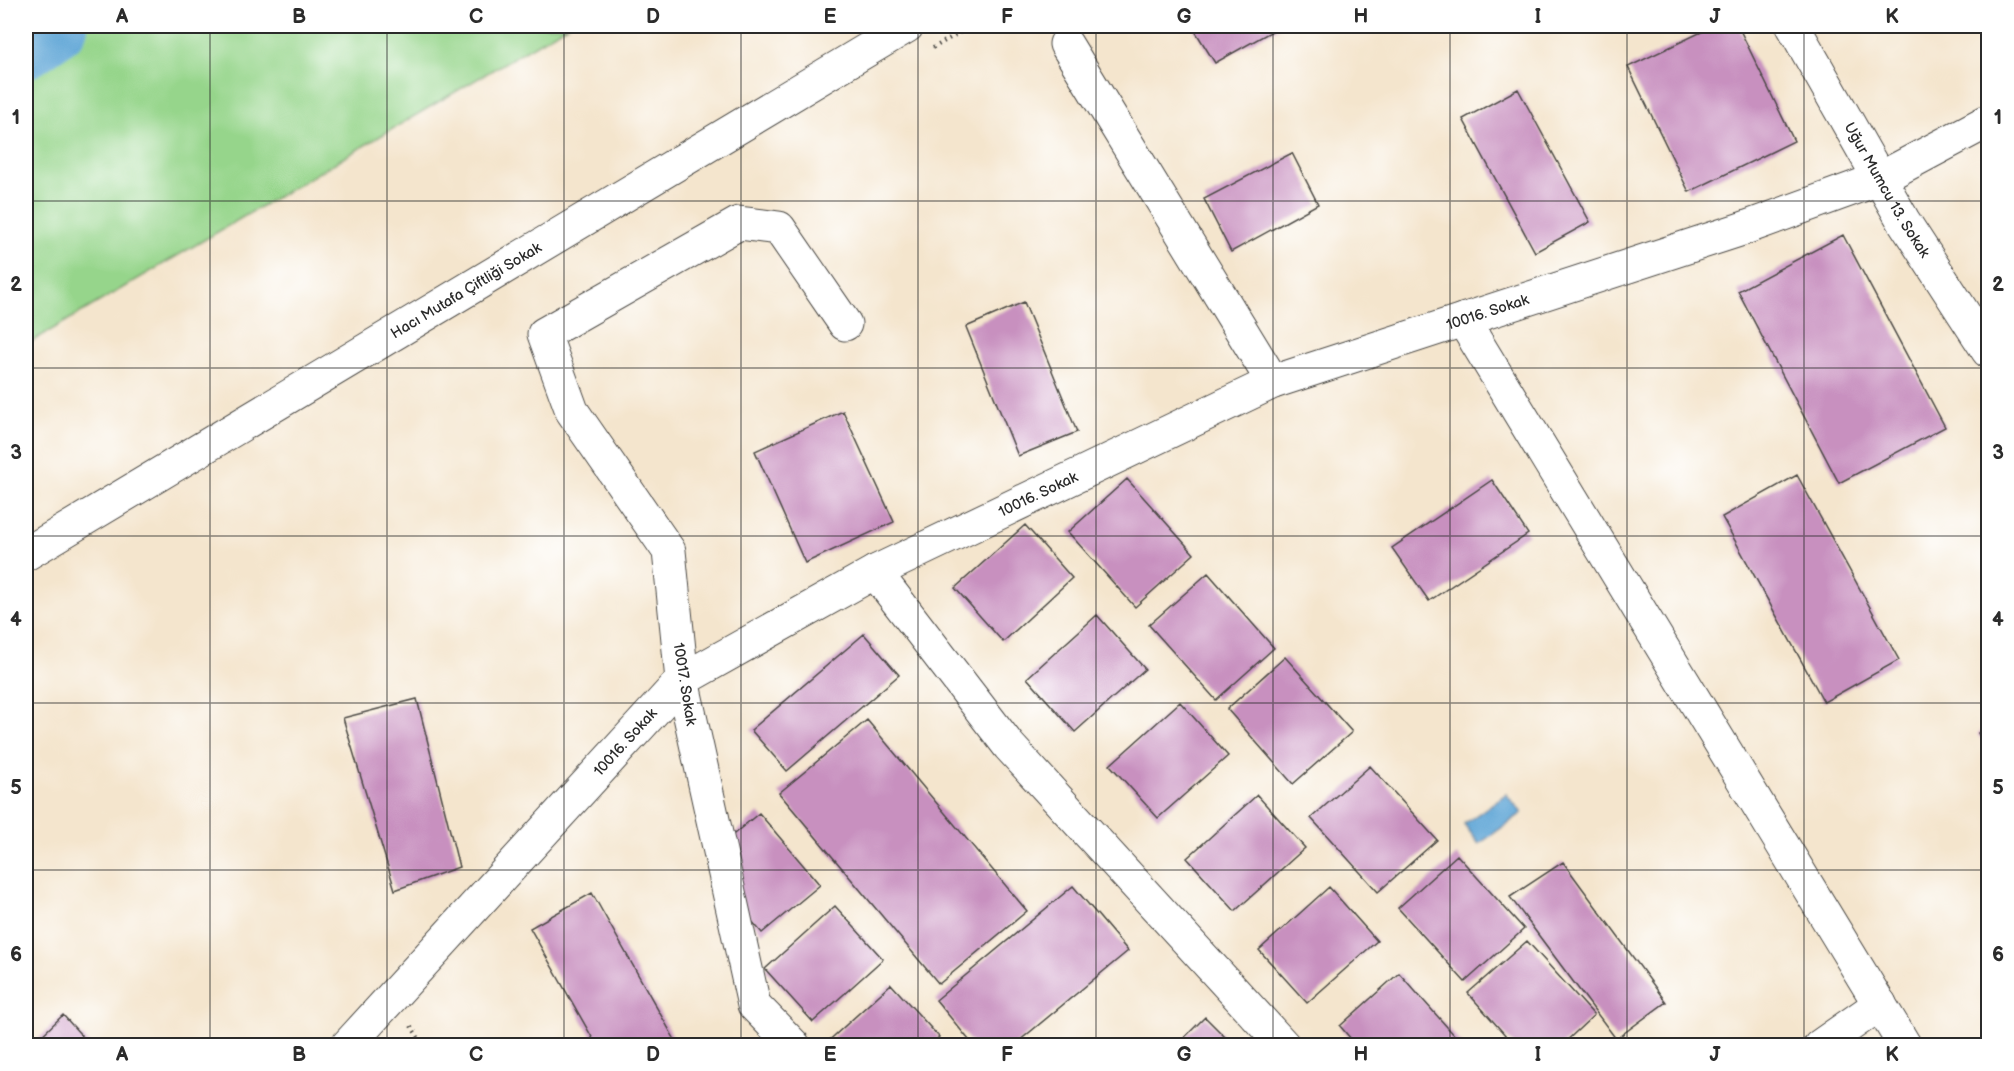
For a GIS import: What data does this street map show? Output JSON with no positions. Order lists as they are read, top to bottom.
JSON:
{
  "streets": {
    "street": [
      "Uğur Mumcu 13. Sokak",
      "Hacı Mutafa Çiftliği Sokak",
      "10016. Sokak",
      "10017. Sokak"
    ]
  },
  "crossings": [
    ["Uğur Mumcu 13. Sokak", "10016. Sokak"],
    ["10016. Sokak", "10017. Sokak"]
  ],
  "grid": {
    "columns": [
      "A",
      "B",
      "C",
      "D",
      "E",
      "F",
      "G",
      "H",
      "I",
      "J",
      "K"
    ],
    "rows": [
      "1",
      "2",
      "3",
      "4",
      "5",
      "6"
    ]
  }
}
